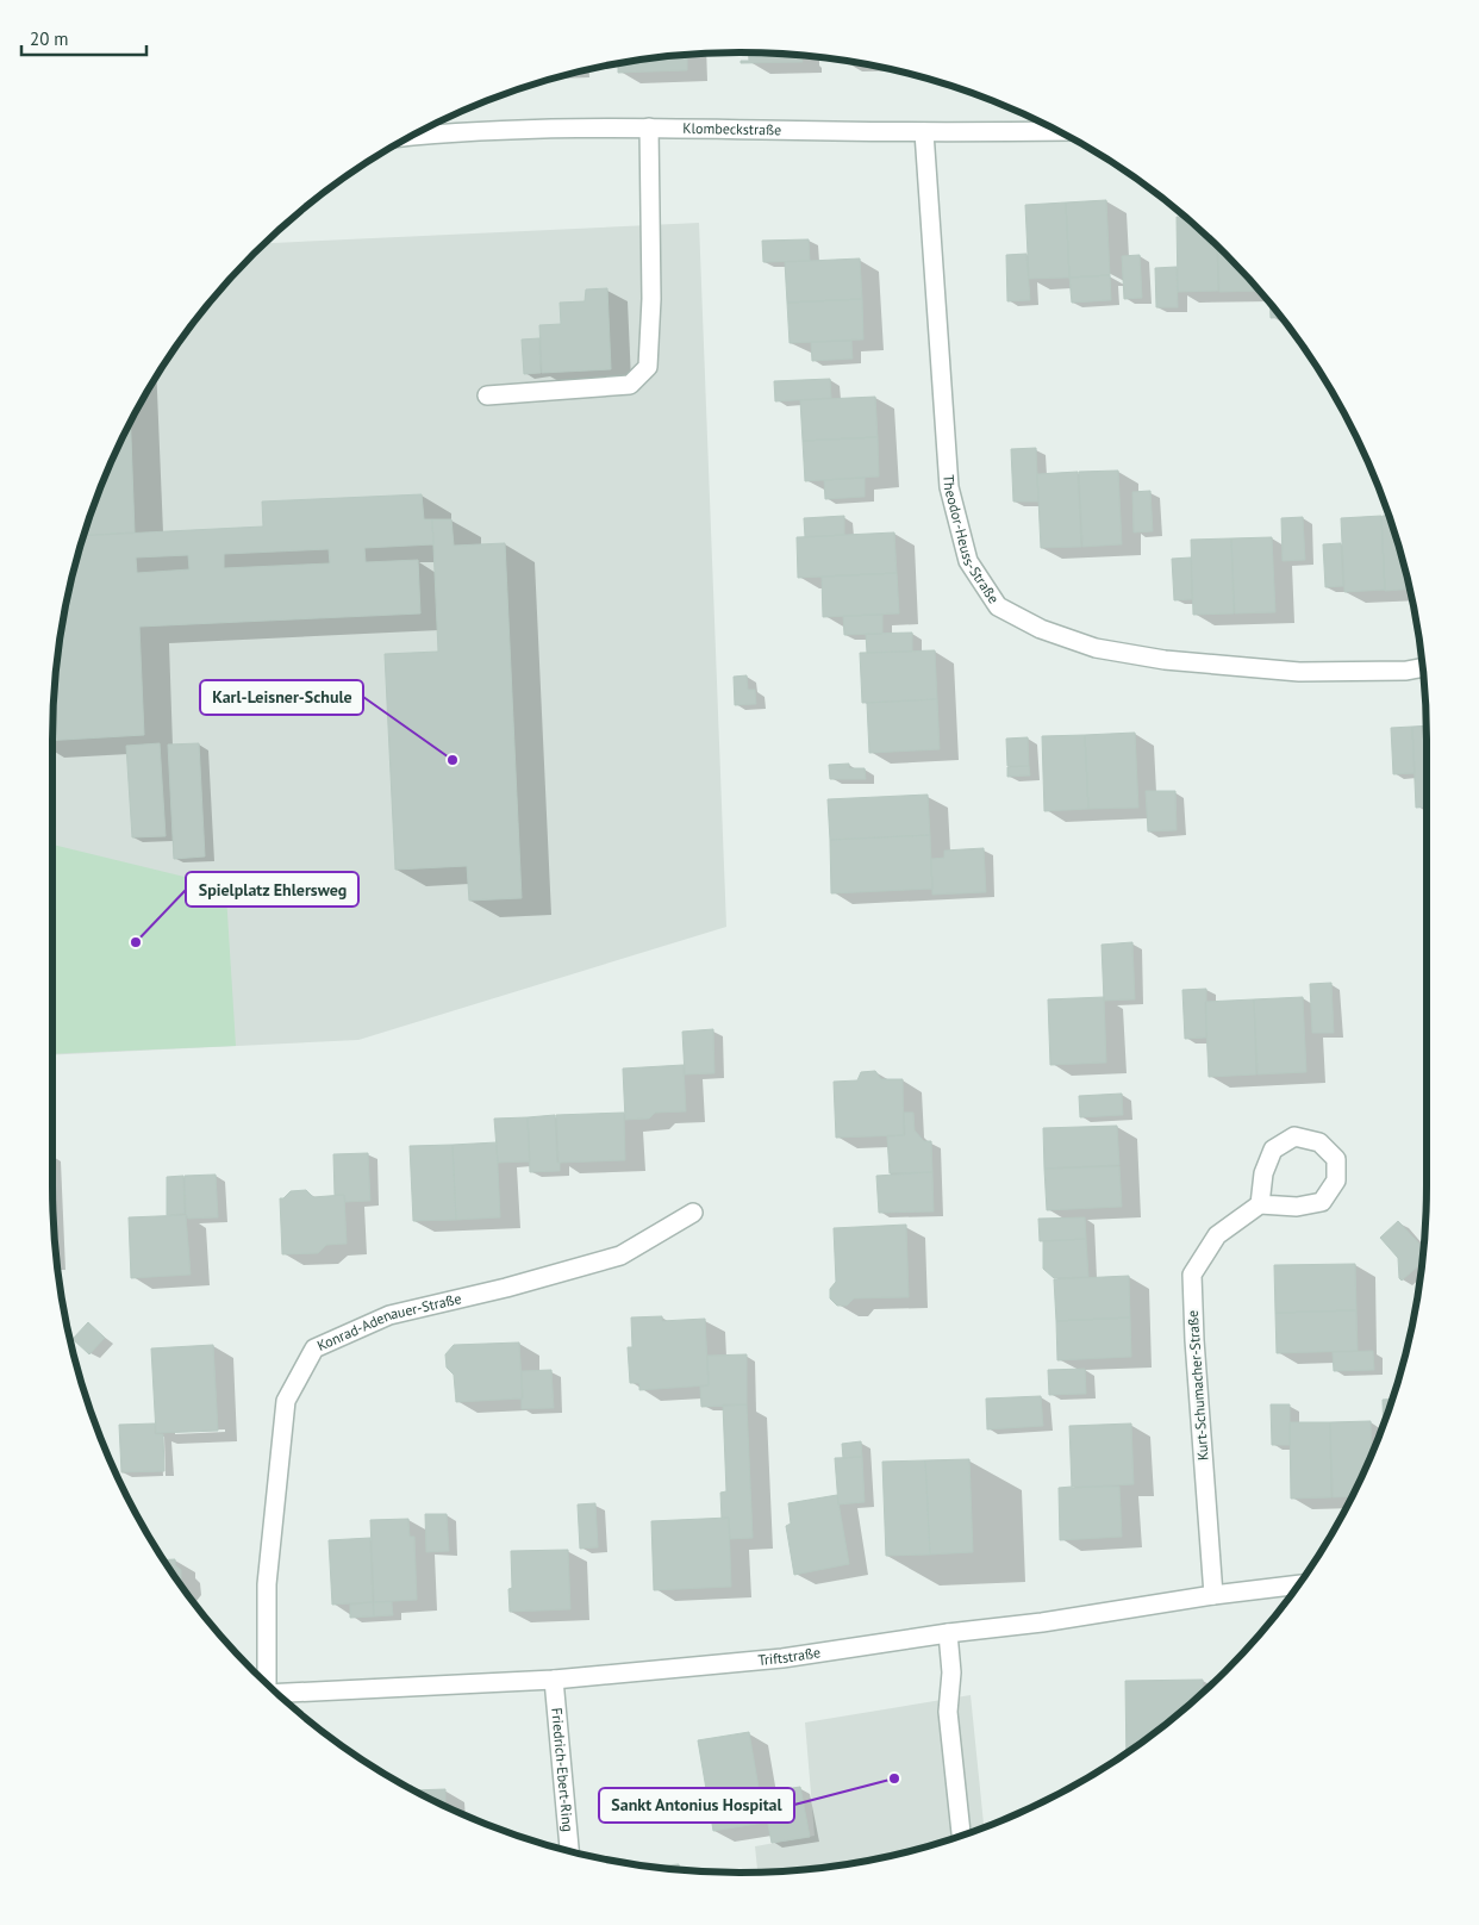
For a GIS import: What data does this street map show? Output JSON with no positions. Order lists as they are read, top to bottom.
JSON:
{
  "streets": {
    "street": [
      "Klombeckstraße",
      "Theodor-Heuss-Straße",
      "Konrad-Adenauer-Straße",
      "Kurt-Schumacher-Straße",
      "Triftstraße",
      "Friedrich-Ebert-Ring"
    ]
  },
  "crossings": [
    ["Klombeckstraße", "Theodor-Heuss-Straße"],
    ["Kurt-Schumacher-Straße", "Triftstraße"],
    ["Triftstraße", "Friedrich-Ebert-Ring"]
  ],
  "places": ["Karl-Leisner-Schule", "Spielplatz Ehlersweg", "Sankt Antonius Hospital"],
  "scale_bar": "20 m"
}
